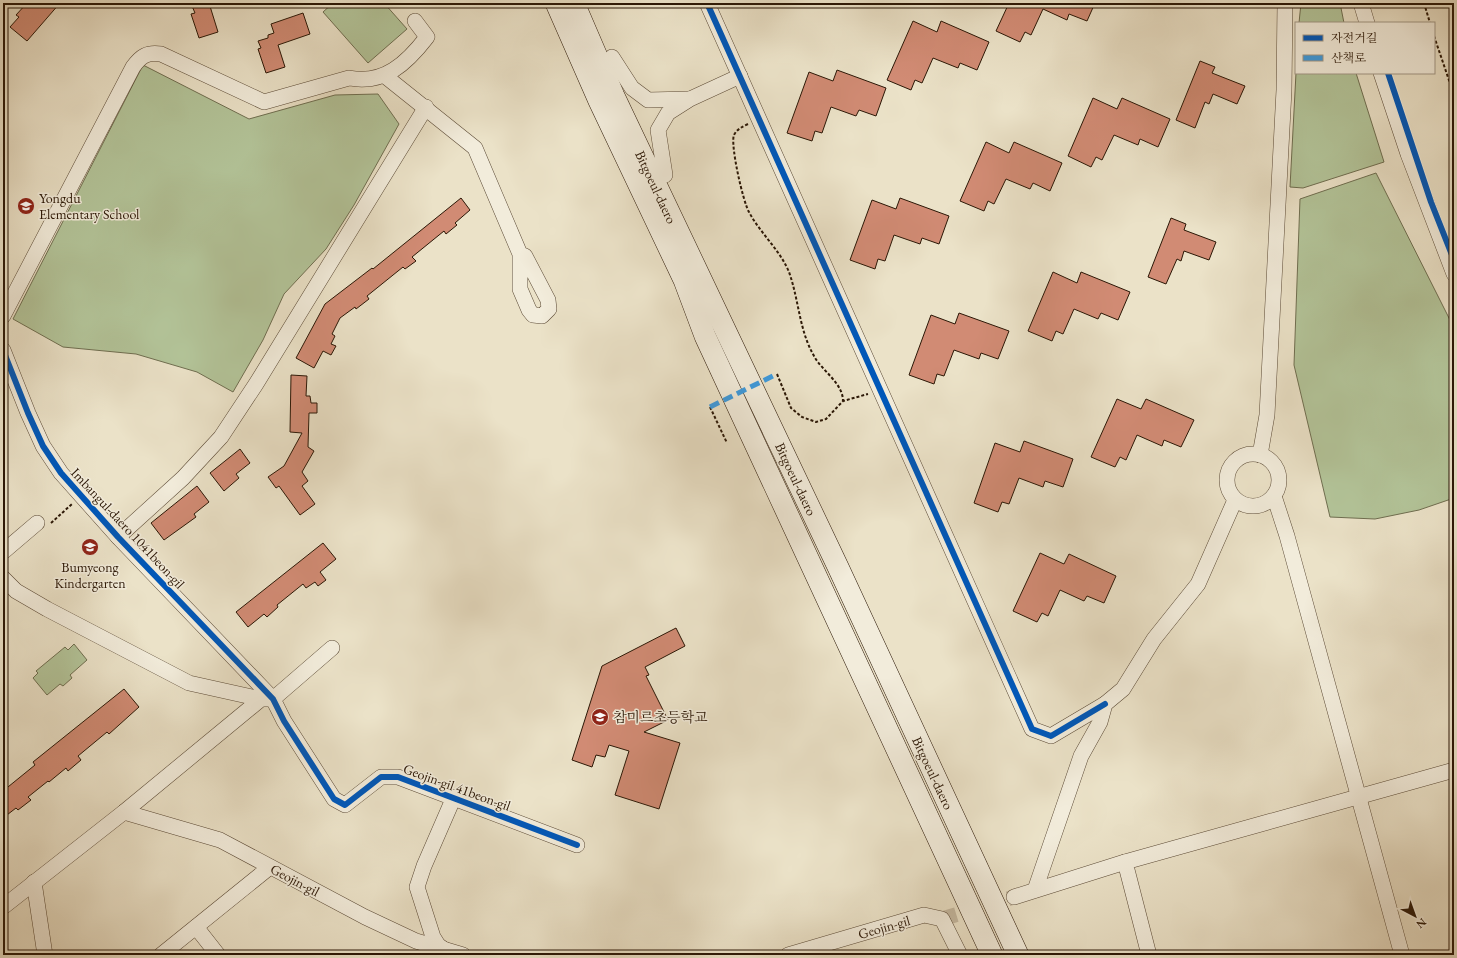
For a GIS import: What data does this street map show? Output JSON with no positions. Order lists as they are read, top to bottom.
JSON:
{
  "streets": {
    "main road": ["Bitgoeul-daero"],
    "street": ["Imbangul-daero 1041beon-gil", "Geojin-gil 41beon-gil", "Geojin-gil"]
  },
  "crossings": [
    ["Imbangul-daero 1041beon-gil", "Geojin-gil 41beon-gil"],
    ["Geojin-gil 41beon-gil", "Geojin-gil"]
  ],
  "places": {
    "school or university": ["Yongdu Elementary School", "Bumyeong Kindergarten", "참미르초등학교"]
  },
  "legend": ["자전거길", "산책로"],
  "north": "bottom right"
}
